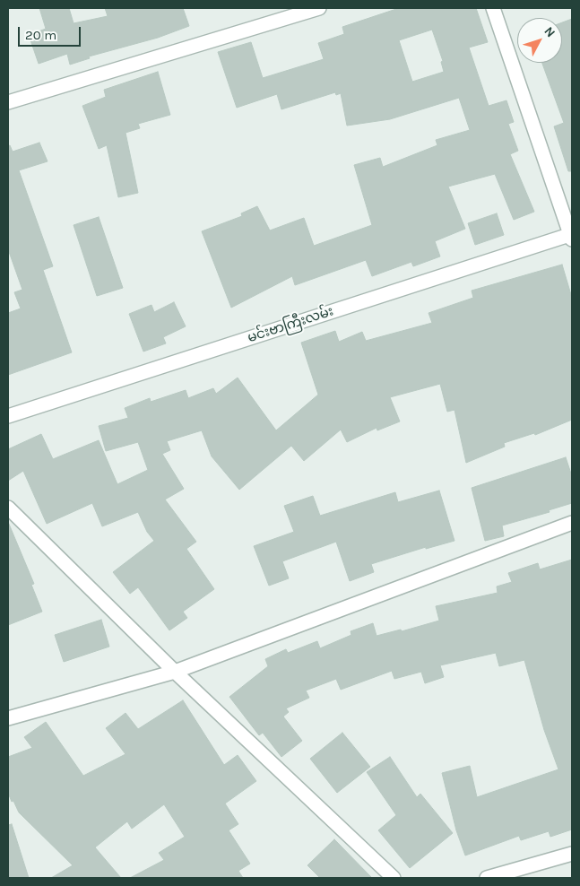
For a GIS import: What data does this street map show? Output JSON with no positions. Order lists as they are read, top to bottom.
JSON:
{
  "streets": {
    "street": ["မင်းဗာကြီးလမ်း"]
  },
  "scale_bar": "20 m",
  "north": "top right"
}
